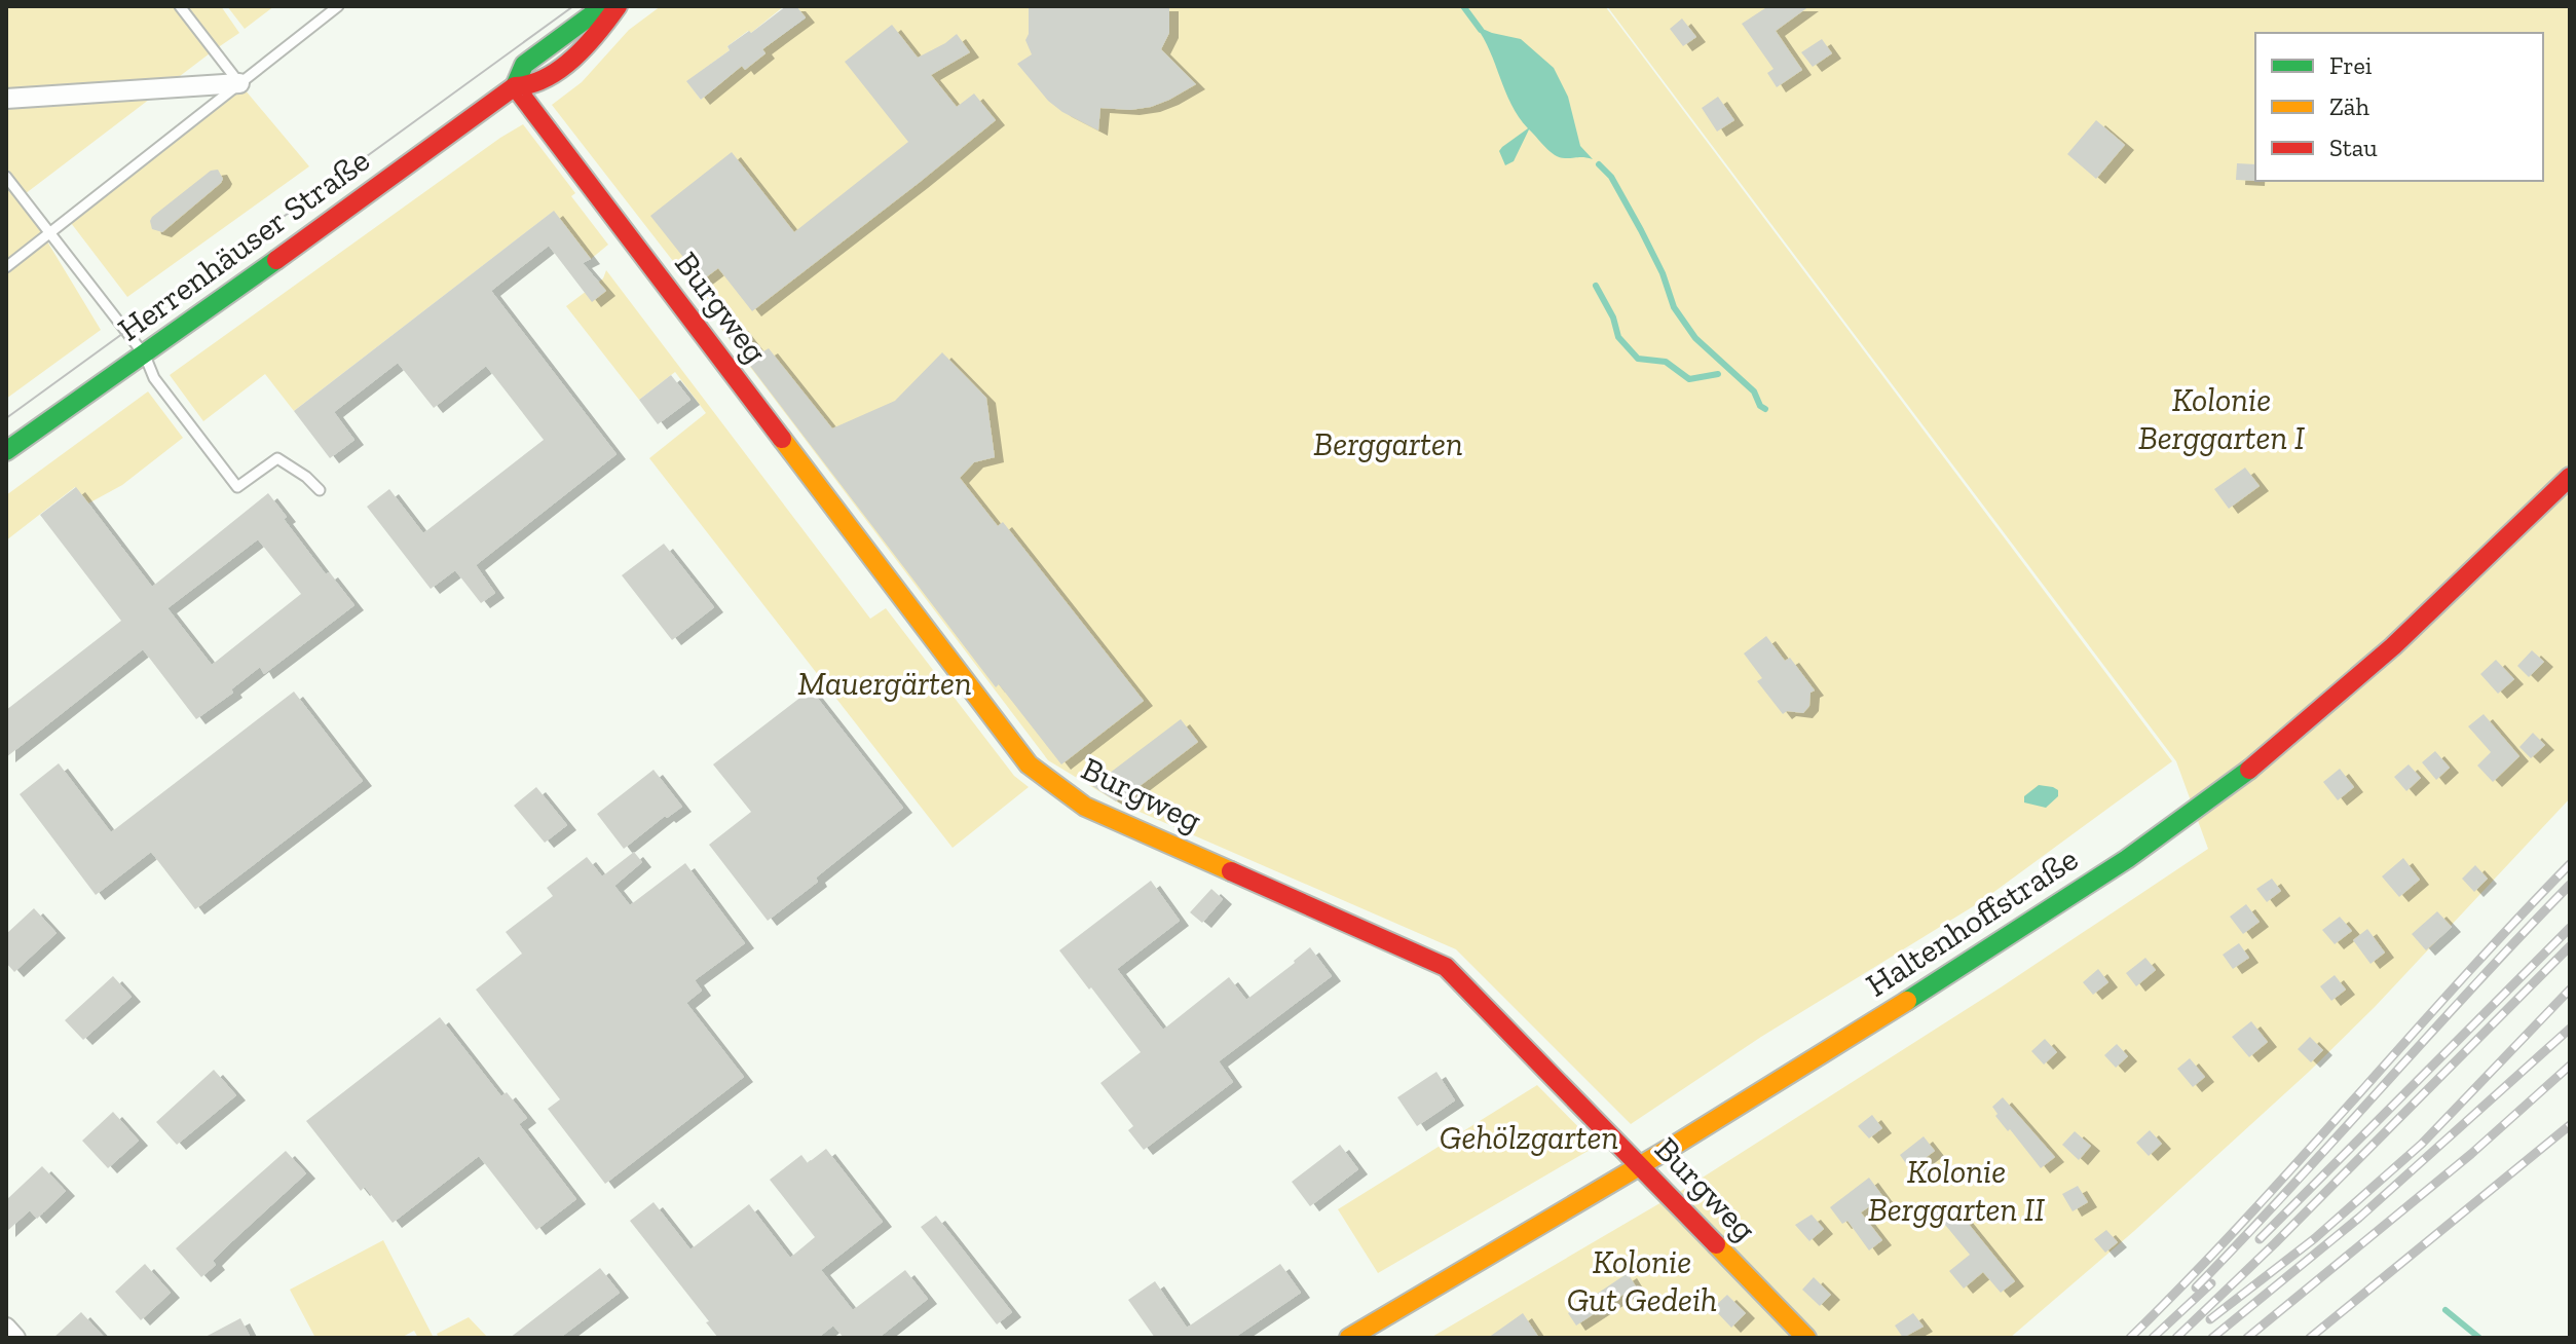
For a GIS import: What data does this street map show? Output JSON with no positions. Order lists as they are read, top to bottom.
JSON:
{
  "streets": {
    "street": ["Herrenhäuser Straße", "Burgweg", "Haltenhoffstraße"]
  },
  "crossings": [
    ["Herrenhäuser Straße", "Burgweg"],
    ["Burgweg", "Haltenhoffstraße"]
  ],
  "parks": [
    "Kolonie Berggarten I",
    "Berggarten",
    "Mauergärten",
    "Gehölzgarten",
    "Kolonie Berggarten II",
    "Kolonie Gut Gedeih"
  ],
  "legend": ["Frei", "Zäh", "Stau"]
}
